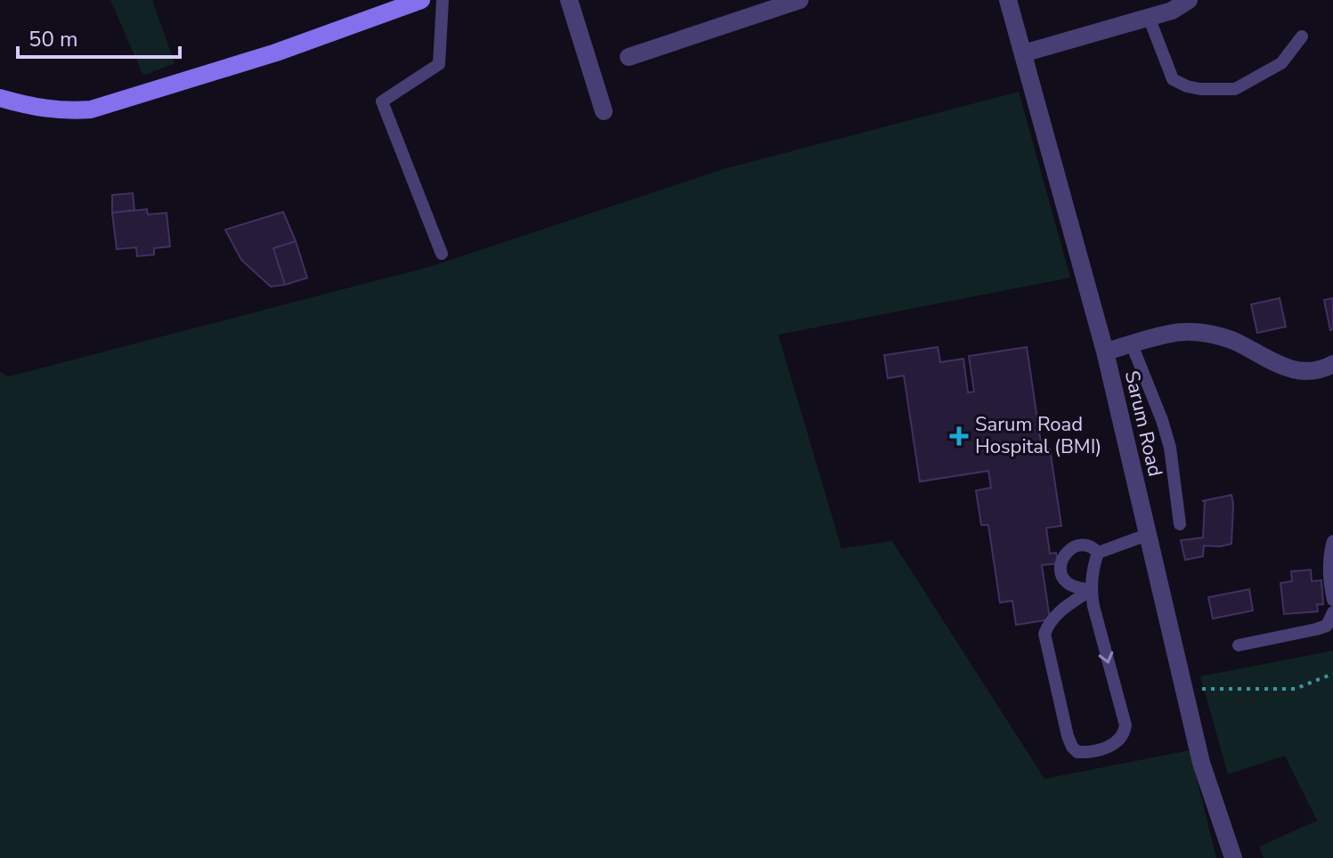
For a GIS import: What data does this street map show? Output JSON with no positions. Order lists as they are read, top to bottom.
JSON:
{
  "streets": {
    "street": ["Sarum Road"]
  },
  "places": {
    "health": ["Sarum Road Hospital (BMI)"]
  },
  "scale_bar": "50 m"
}
